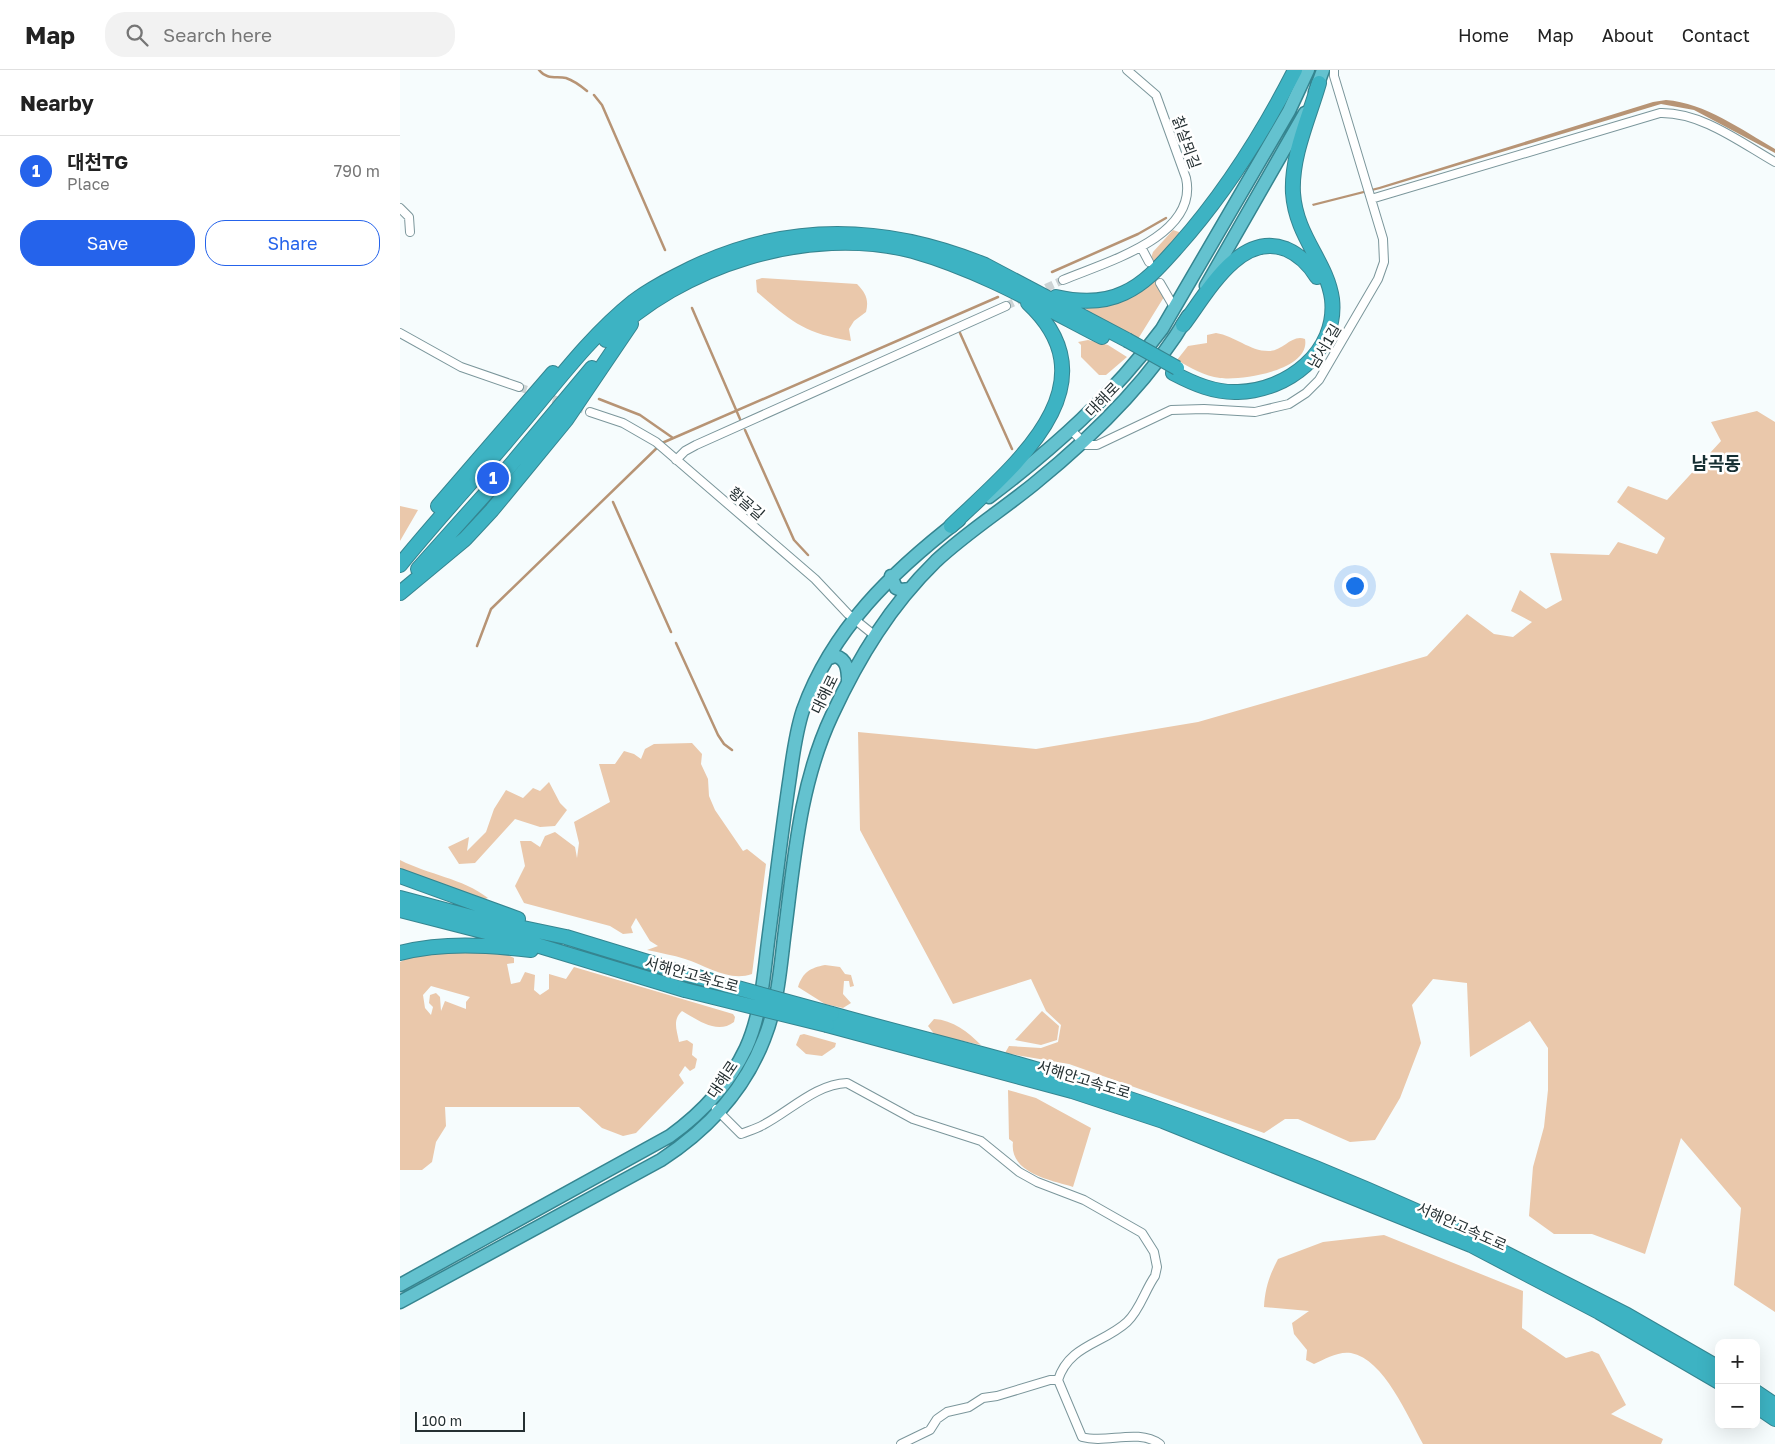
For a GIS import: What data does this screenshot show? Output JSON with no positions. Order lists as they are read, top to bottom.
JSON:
{
  "streets": {
    "highway": ["대해로", "서해안고속도로"],
    "street": ["칡살뫼길", "남서1길", "황골길"]
  },
  "crossings": [
    ["남서1길", "대해로"],
    ["대해로", "황골길"]
  ],
  "districts": ["남곡동"],
  "scale_bar": "100 m",
  "page": {
    "header": "Map",
    "search": "Search here",
    "nav": [
      "Home",
      "Map",
      "About",
      "Contact"
    ],
    "heading": "Nearby",
    "list": [
      {
        "mark": "1",
        "name": "대천TG",
        "note": "Place",
        "value": "790 m"
      }
    ],
    "buttons": ["Save", "Share"],
    "pins": "1",
    "map_buttons": ["+", "−"],
    "scale": "100 m"
  }
}
